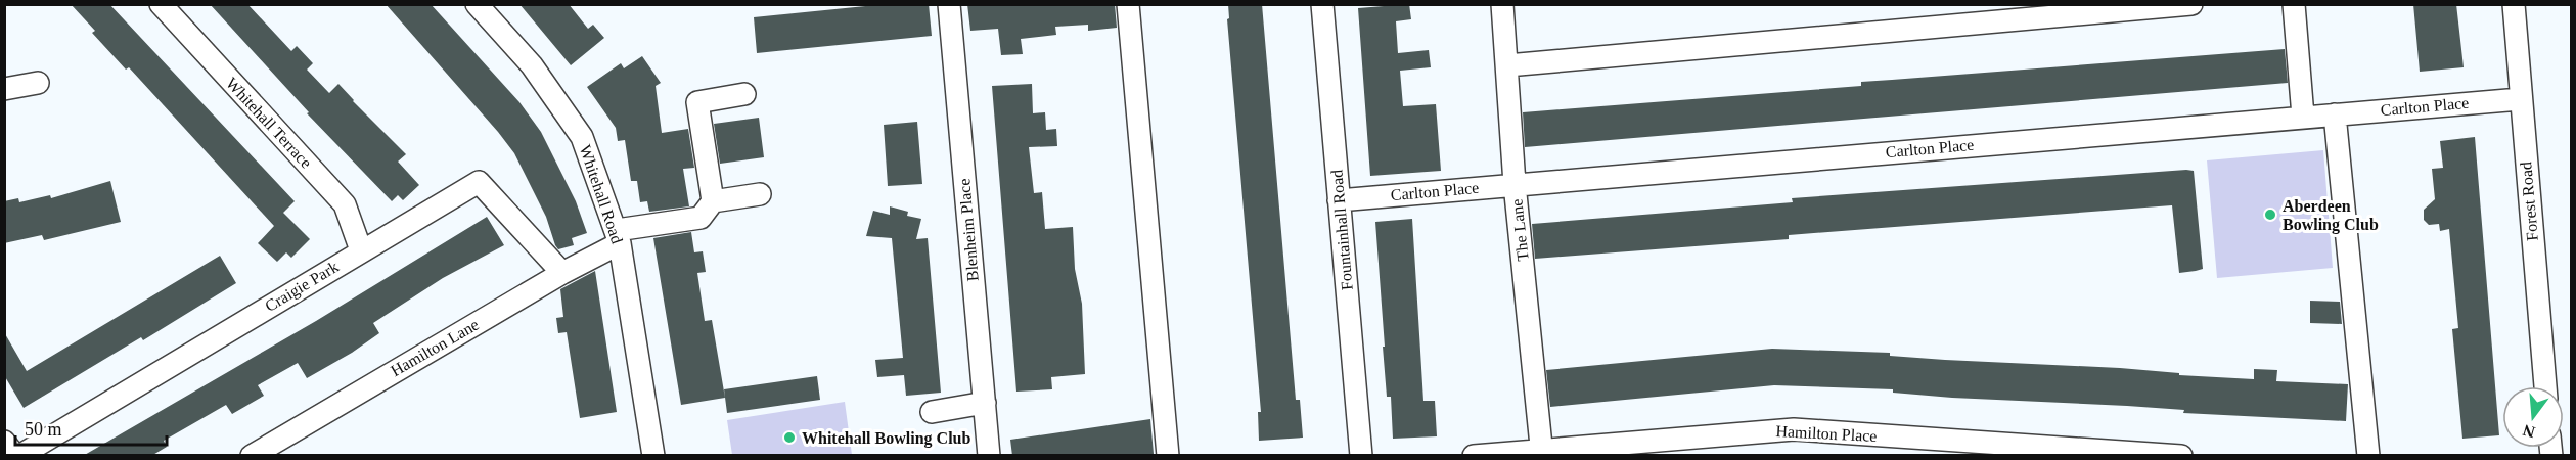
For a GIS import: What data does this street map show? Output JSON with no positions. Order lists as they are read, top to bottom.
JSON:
{
  "streets": {
    "street": [
      "Carlton Place",
      "Whitehall Terrace",
      "Whitehall Road",
      "Forest Road",
      "Blenheim Place",
      "Fountainhall Road",
      "The Lane",
      "Craigie Park",
      "Hamilton Lane",
      "Hamilton Place"
    ]
  },
  "crossings": [
    ["Carlton Place", "Forest Road"],
    ["Carlton Place", "Fountainhall Road"],
    ["Carlton Place", "The Lane"],
    ["Whitehall Terrace", "Craigie Park"],
    ["Whitehall Road", "Hamilton Lane"],
    ["The Lane", "Hamilton Place"],
    ["Craigie Park", "Hamilton Lane"]
  ],
  "places": ["Aberdeen Bowling Club", "Whitehall Bowling Club"],
  "scale_bar": "50 m",
  "north": "bottom"
}
